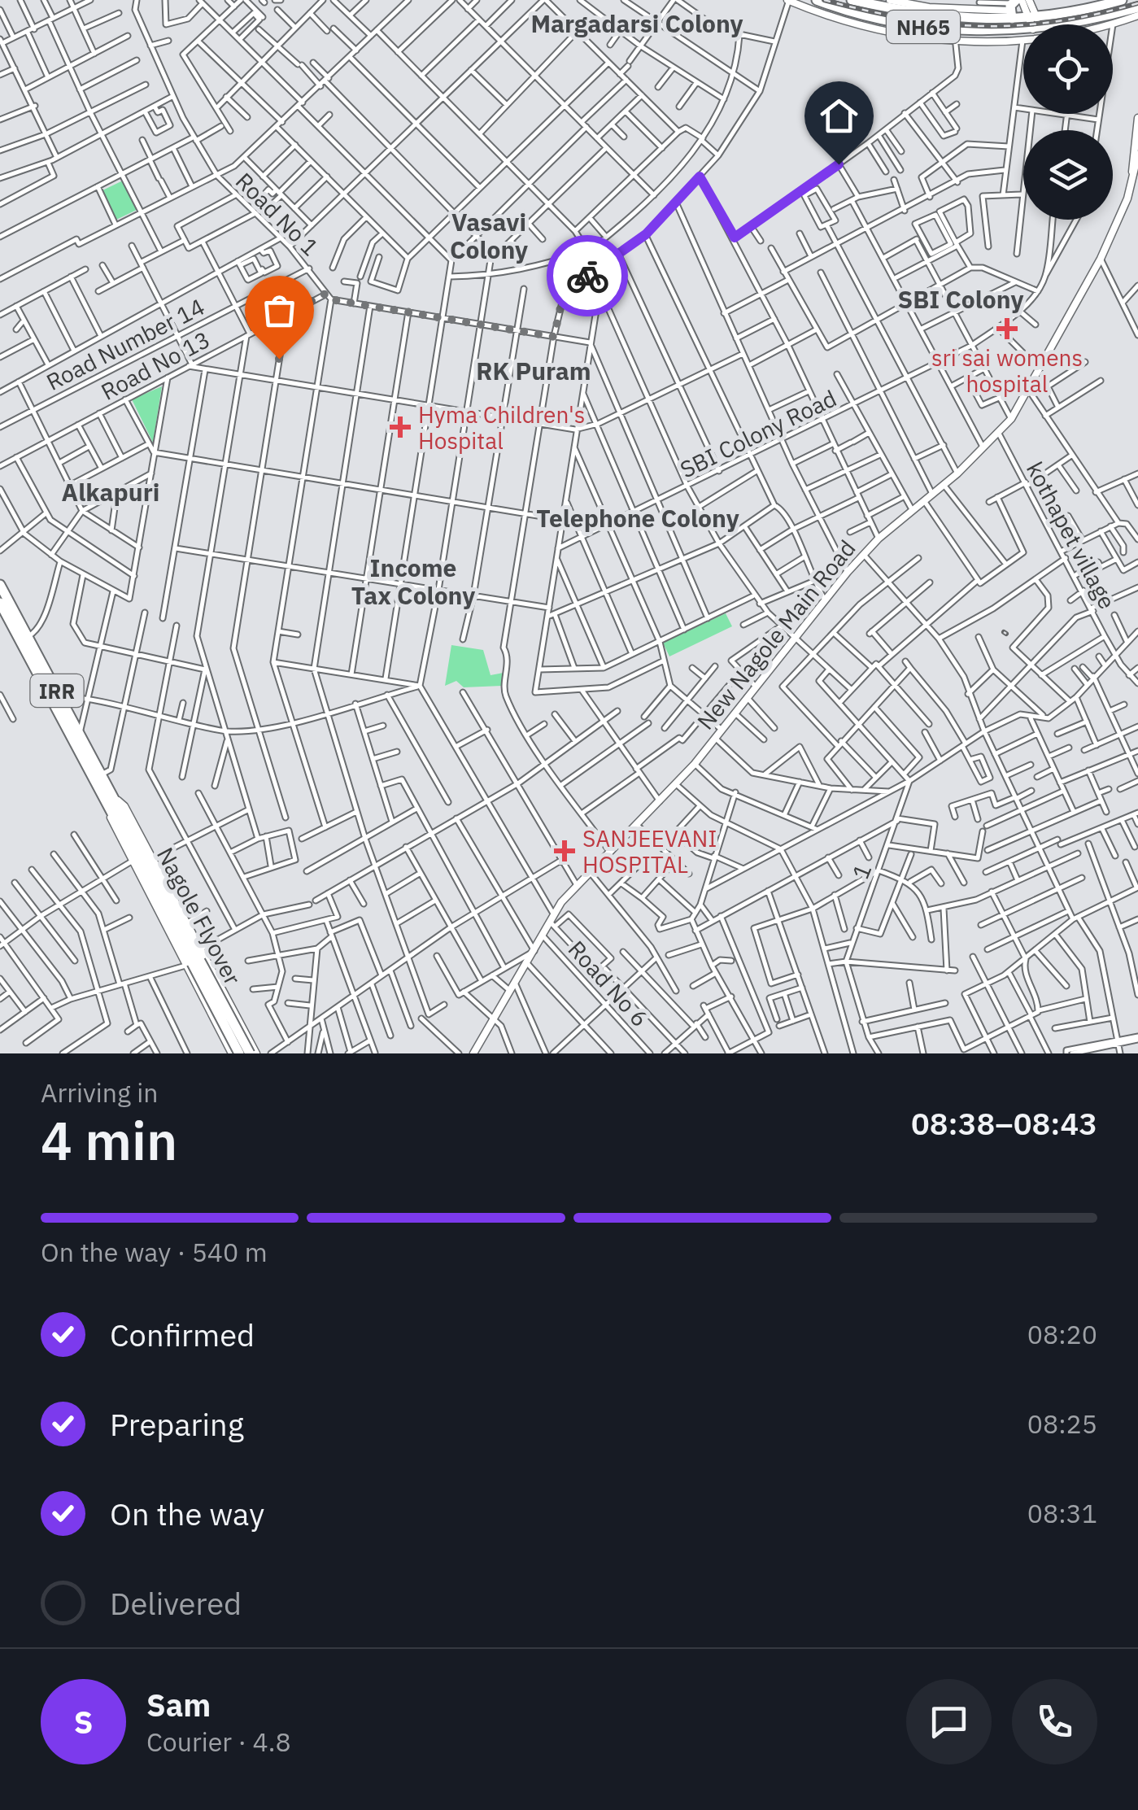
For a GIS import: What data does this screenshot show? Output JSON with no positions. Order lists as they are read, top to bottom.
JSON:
{
  "streets": {
    "highway": ["NH65", "IRR", "Nagole Flyover"],
    "street": [
      "Road No 1",
      "Road Number 14",
      "Road No 13",
      "SBI Colony Road",
      "kothapet village",
      "New Nagole Main Road",
      "1",
      "Road No 6"
    ]
  },
  "crossings": [
    ["Road No 1", "Road Number 14"],
    ["Road No 1", "Road No 13"],
    ["kothapet village", "New Nagole Main Road"],
    ["New Nagole Main Road", "Road No 6"],
    ["IRR", "Nagole Flyover"]
  ],
  "districts": [
    "Margadarsi Colony",
    "Vasavi Colony",
    "SBI Colony",
    "RK Puram",
    "Alkapuri",
    "Telephone Colony",
    "Income Tax Colony"
  ],
  "places": {
    "health": ["sri sai womens hospital", "Hyma Children's Hospital", "SANJEEVANI HOSPITAL"]
  },
  "page": {
    "heading": ["4 min", "Arriving in", "08:38–08:43"],
    "panel": ["Sam", "Courier · 4.8"],
    "bar": "On the way · 540 m",
    "list": [
      ["Confirmed", "08:20"],
      ["Preparing", "08:25"],
      ["On the way", "08:31"],
      "Delivered"
    ],
    "round": "S"
  }
}
